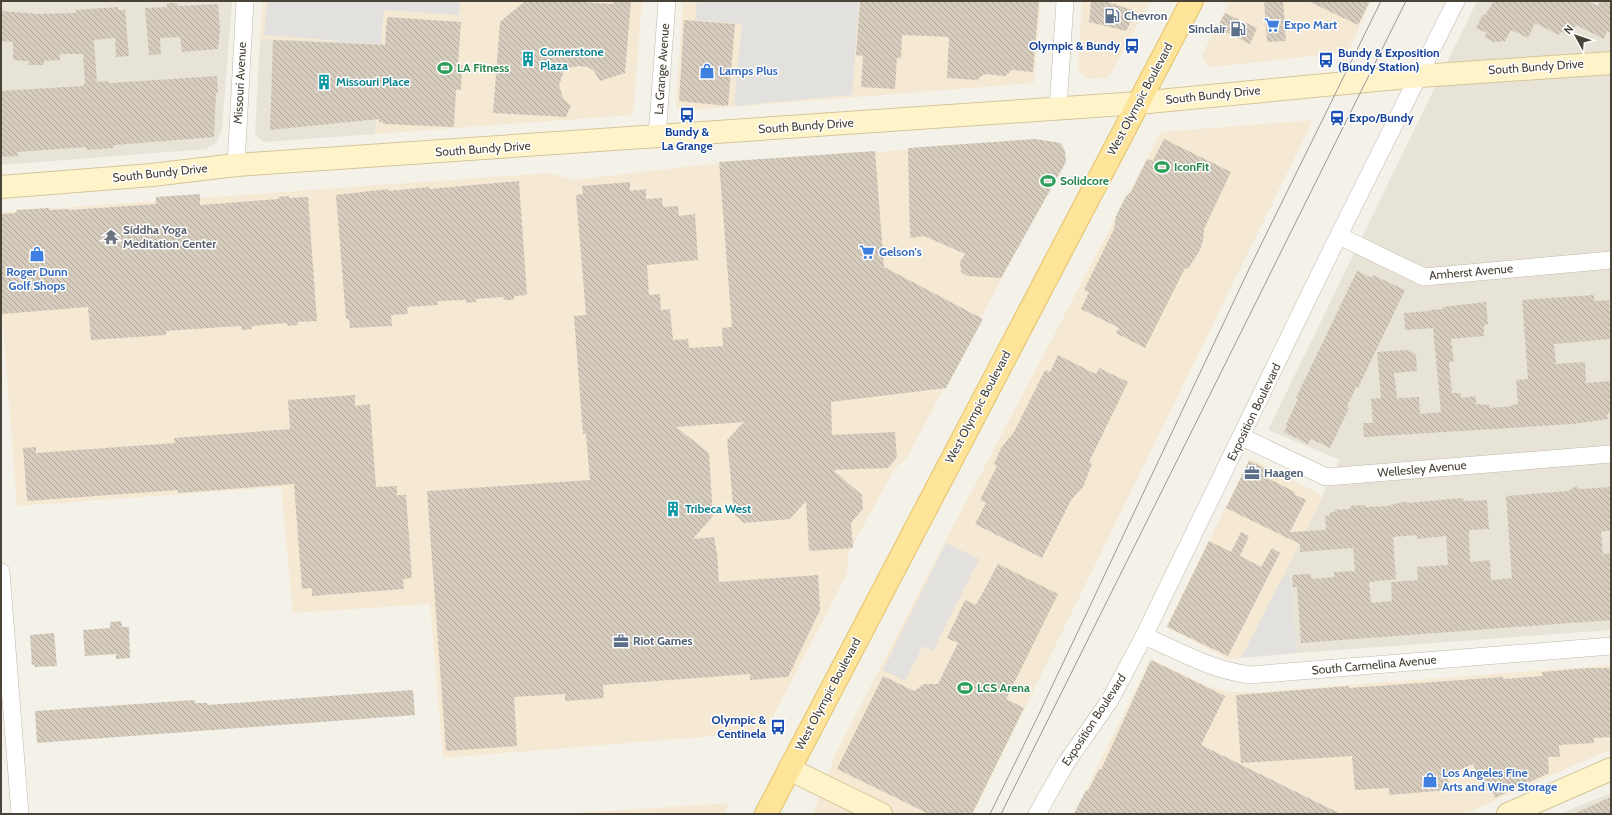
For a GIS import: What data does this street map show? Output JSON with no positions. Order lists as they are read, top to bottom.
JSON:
{
  "streets": {
    "main road": ["South Bundy Drive", "West Olympic Boulevard"],
    "street": [
      "La Grange Avenue",
      "Missouri Avenue",
      "Amherst Avenue",
      "Exposition Boulevard",
      "Wellesley Avenue",
      "South Carmelina Avenue"
    ]
  },
  "crossings": [
    ["South Bundy Drive", "La Grange Avenue"],
    ["South Bundy Drive", "Missouri Avenue"],
    ["South Bundy Drive", "West Olympic Boulevard"],
    ["South Bundy Drive", "Exposition Boulevard"],
    ["Amherst Avenue", "Exposition Boulevard"],
    ["Exposition Boulevard", "Wellesley Avenue"],
    ["Exposition Boulevard", "South Carmelina Avenue"]
  ],
  "places": {
    "fuel station": ["Chevron", "Sinclair"],
    "supermarket": ["Expo Mart", "Gelson's"],
    "bus stop": [
      "Olympic & Bundy",
      "Bundy & Exposition (Bundy Station)",
      "Bundy & La Grange",
      "Olympic & Centinela"
    ],
    "building": ["Cornerstone Plaza", "Missouri Place", "Tribeca West"],
    "sports": [
      "LA Fitness",
      "IconFit",
      "Solidcore",
      "LCS Arena"
    ],
    "shop": ["Lamps Plus", "Roger Dunn Golf Shops", "Los Angeles Fine Arts and Wine Storage"],
    "station": ["Expo/Bundy"],
    "temple": ["Siddha Yoga Meditation Center"],
    "office": ["Haagen", "Riot Games"]
  },
  "north": "top left"
}
